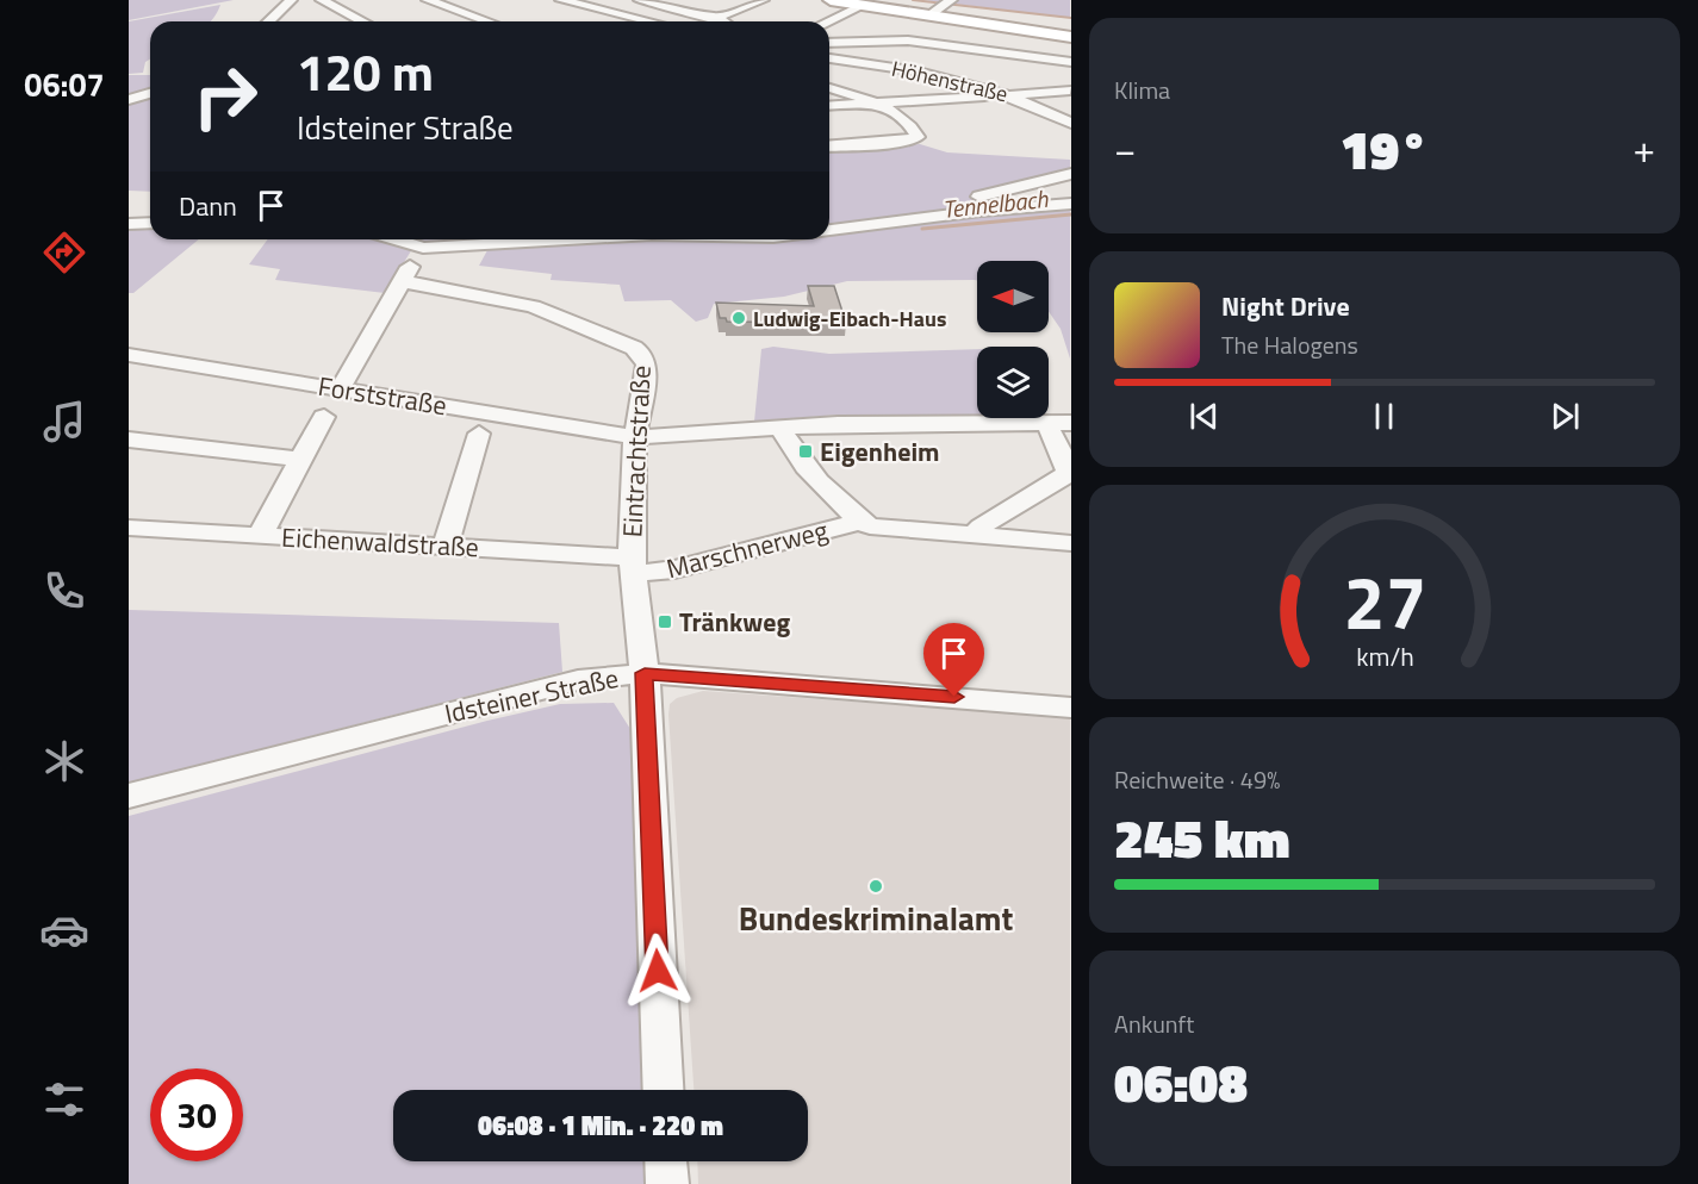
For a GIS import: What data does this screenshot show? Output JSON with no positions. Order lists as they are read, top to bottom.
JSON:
{
  "streets": {
    "street": [
      "Höhenstraße",
      "Forststraße",
      "Eintrachtstraße",
      "Eichenwaldstraße",
      "Marschnerweg",
      "Idsteiner Straße"
    ]
  },
  "crossings": [
    ["Forststraße", "Eintrachtstraße"],
    ["Eintrachtstraße", "Eichenwaldstraße"],
    ["Eintrachtstraße", "Marschnerweg"],
    ["Eintrachtstraße", "Idsteiner Straße"],
    ["Eichenwaldstraße", "Marschnerweg"]
  ],
  "water": ["Tennelbach"],
  "places": {
    "other": ["Ludwig-Eibach-Haus", "Bundeskriminalamt"],
    "transit": ["Eigenheim", "Tränkweg"]
  },
  "north": "left",
  "page": {
    "tabs": "06:07",
    "tile": [
      "Klima",
      ["Reichweite · 49%", "245 km"],
      ["Ankunft", "06:08"]
    ],
    "turn": ["120 m", "Idsteiner Straße"],
    "heat": ["−", "19°", "+"],
    "then": "Dann",
    "song": ["Night Drive", "The Halogens"],
    "limit": "30",
    "trip": "06:08 · 1 Min. · 220 m",
    "gauge": ["27", "km/h"]
  }
}
